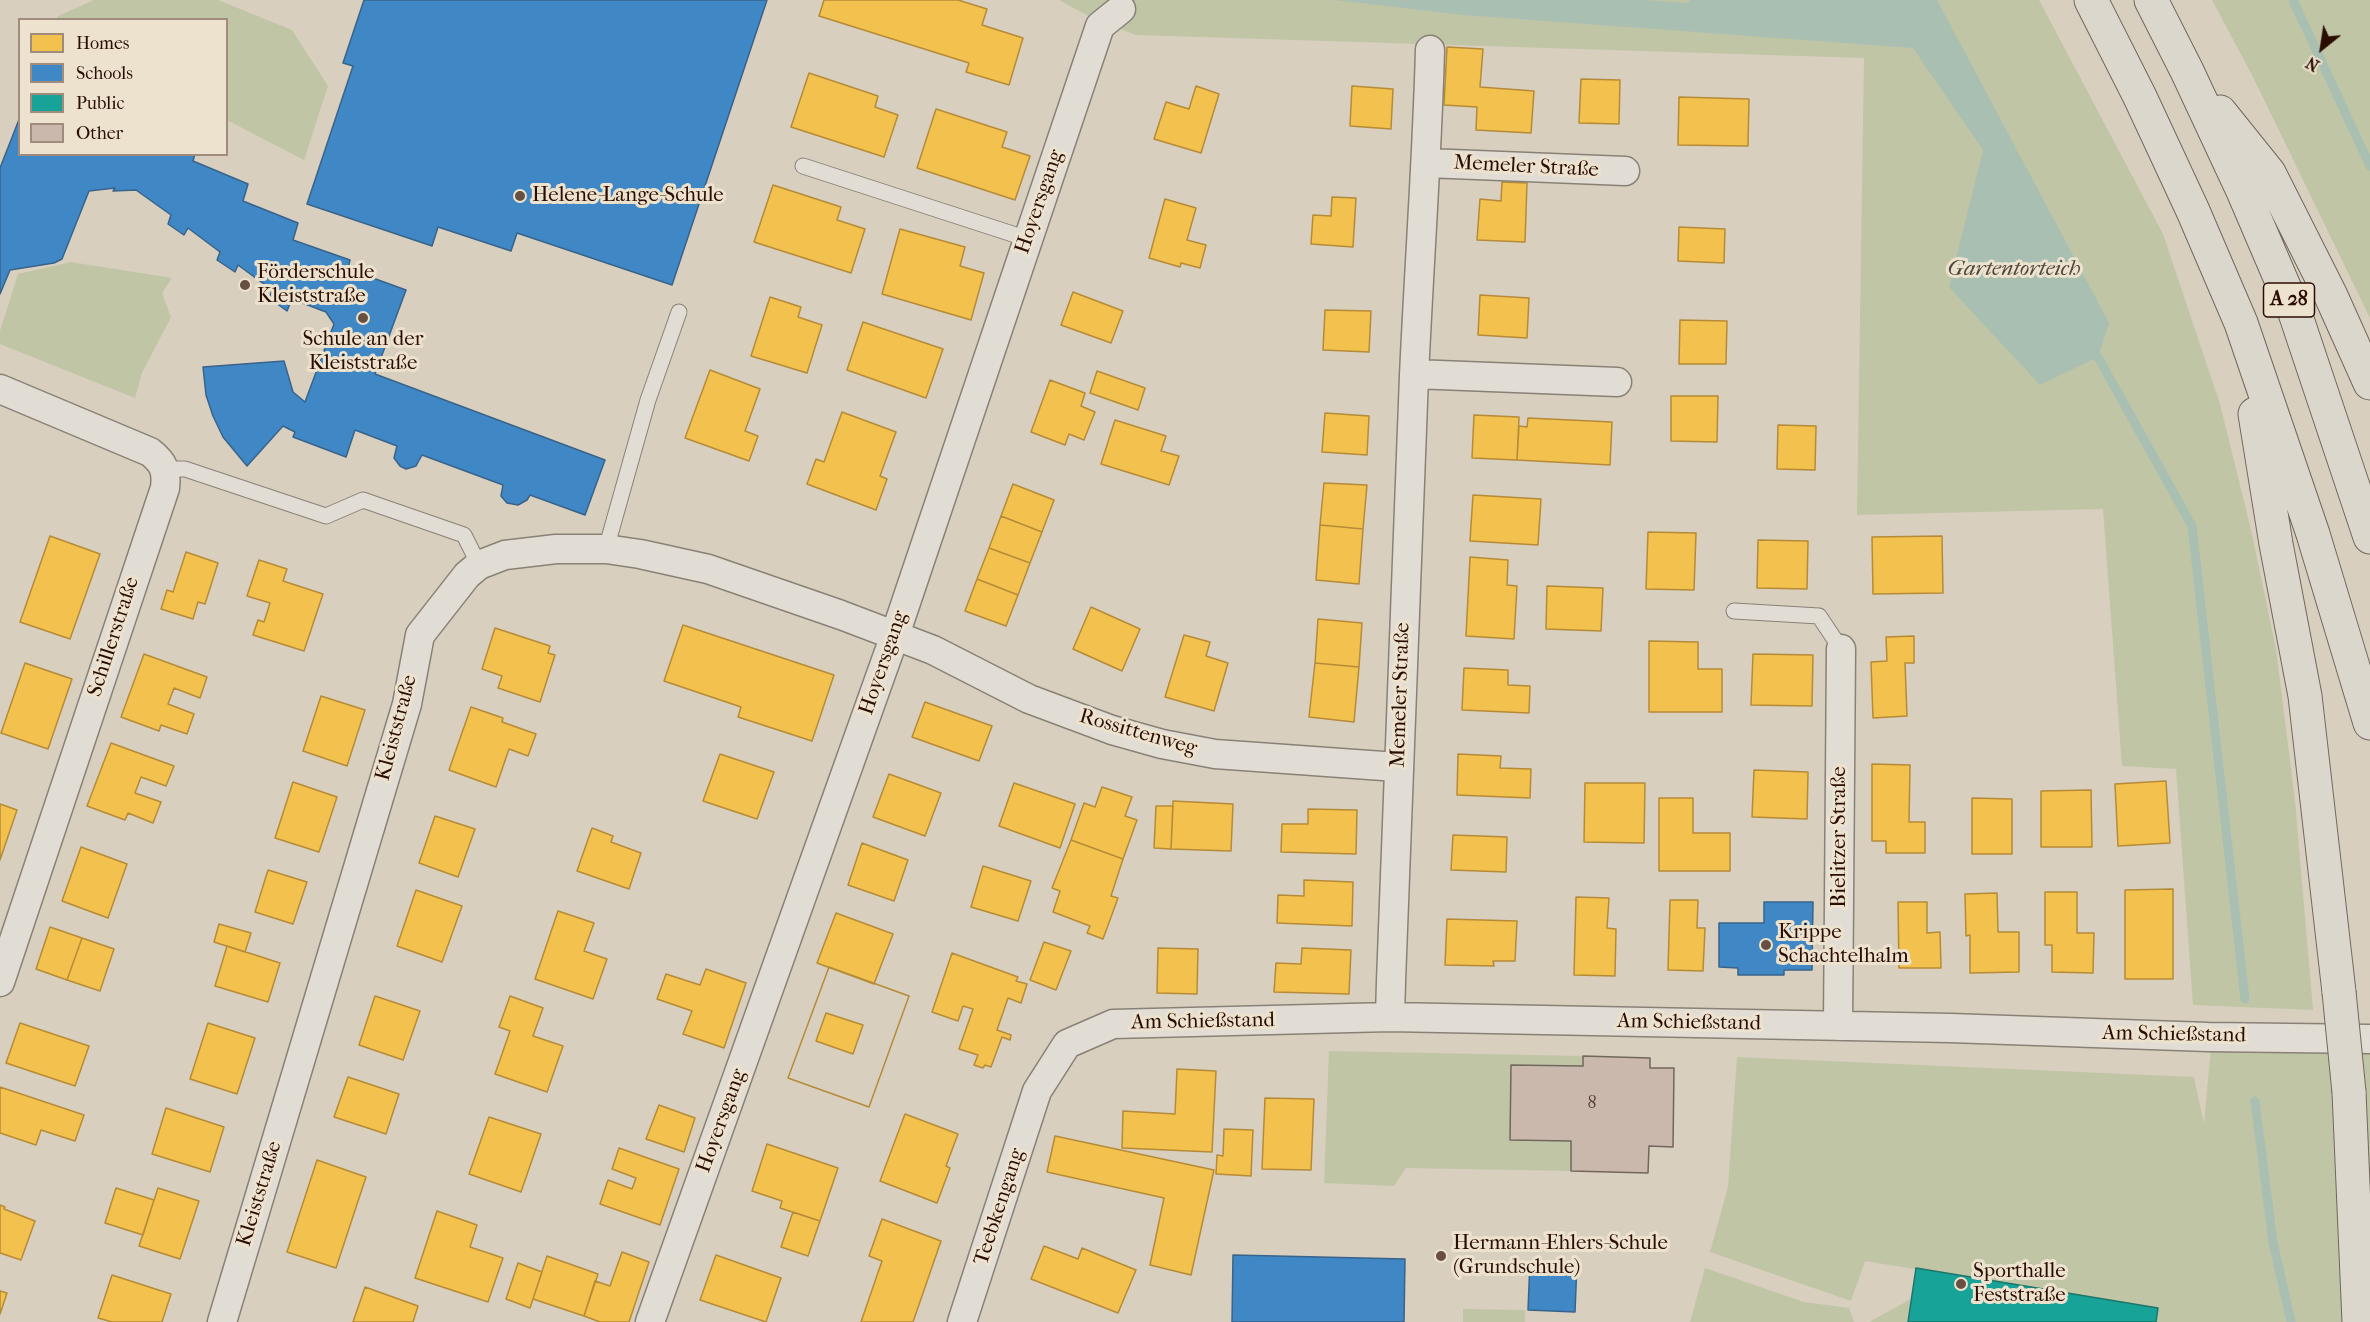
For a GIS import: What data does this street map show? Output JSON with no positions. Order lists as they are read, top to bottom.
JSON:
{
  "streets": {
    "highway": ["A 28"],
    "street": [
      "Memeler Straße",
      "Hoyersgang",
      "Schillerstraße",
      "Kleiststraße",
      "Rossittenweg",
      "Bielitzer Straße",
      "Am Schießstand",
      "Teebkengang"
    ]
  },
  "crossings": [
    ["Memeler Straße", "Rossittenweg"],
    ["Memeler Straße", "Am Schießstand"],
    ["Hoyersgang", "Kleiststraße"],
    ["Hoyersgang", "Rossittenweg"],
    ["Kleiststraße", "Rossittenweg"],
    ["Bielitzer Straße", "Am Schießstand"],
    ["Am Schießstand", "Teebkengang"]
  ],
  "water": ["Gartentorteich"],
  "places": [
    "Helene-Lange-Schule",
    "Förderschule Kleiststraße",
    "Schule an der Kleiststraße",
    "Krippe Schachtelhalm",
    "Hermann-Ehlers-Schule (Grundschule)",
    "Sporthalle Feststraße"
  ],
  "house_numbers": ["8"],
  "legend": [
    "Homes",
    "Schools",
    "Public",
    "Other"
  ],
  "north": "bottom left"
}
